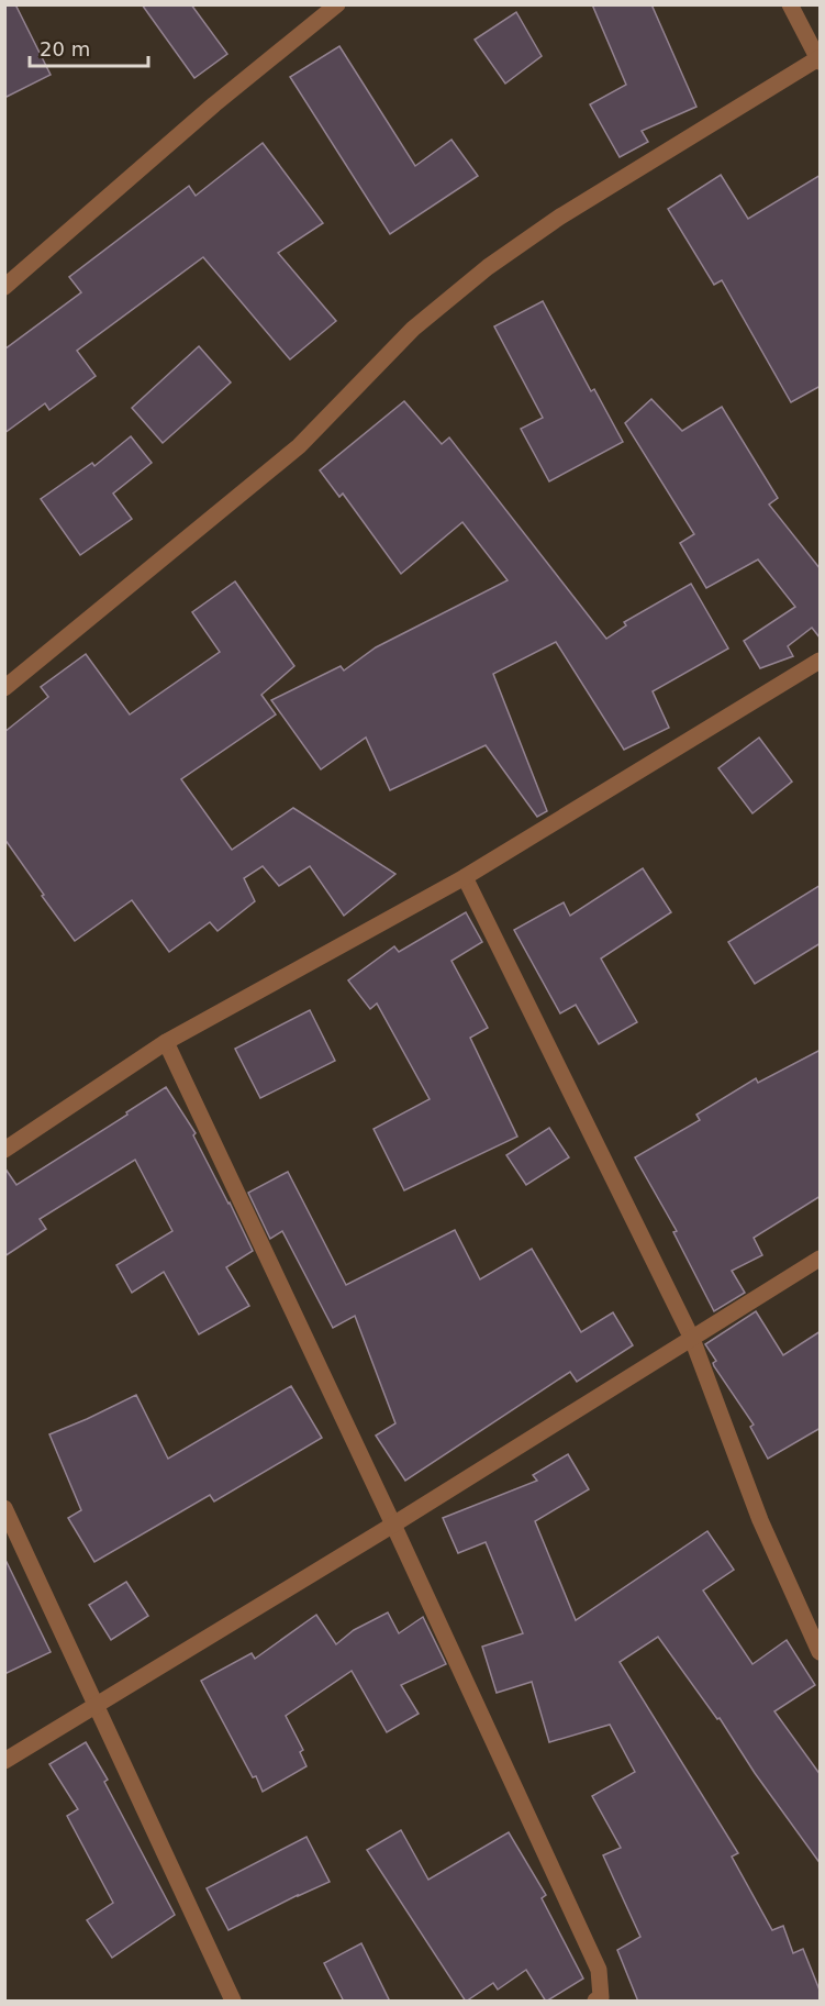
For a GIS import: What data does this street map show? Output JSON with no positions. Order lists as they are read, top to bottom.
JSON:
{
  "scale_bar": "20 m"
}
